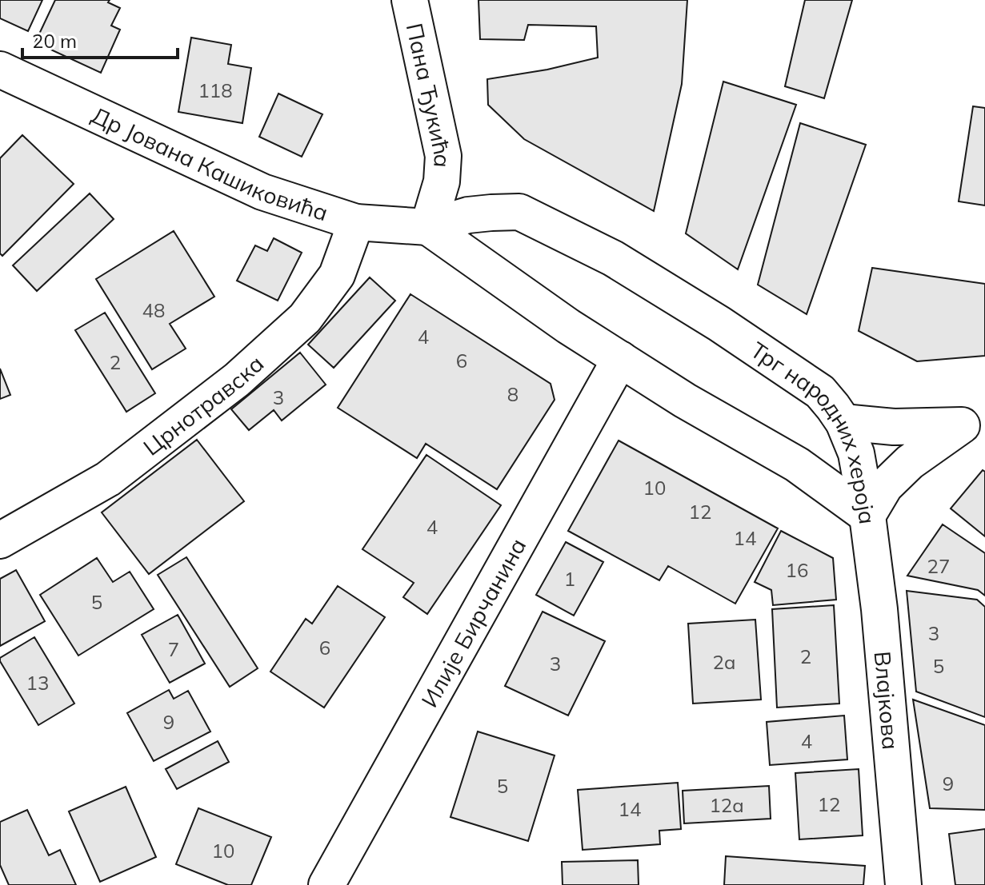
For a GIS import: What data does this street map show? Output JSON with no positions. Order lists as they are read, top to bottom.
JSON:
{
  "streets": {
    "street": [
      "Пана Ђукића",
      "Др Јована Кашиковића",
      "Црнотравска",
      "Трг народних хероја",
      "Илије Бирчанина",
      "Влајкова"
    ]
  },
  "crossings": [
    ["Пана Ђукића", "Др Јована Кашиковића"],
    ["Пана Ђукића", "Трг народних хероја"],
    ["Др Јована Кашиковића", "Црнотравска"],
    ["Др Јована Кашиковића", "Трг народних хероја"],
    ["Трг народних хероја", "Илије Бирчанина"],
    ["Трг народних хероја", "Влајкова"]
  ],
  "house_numbers": [
    "118",
    "48",
    "4",
    "6",
    "2",
    "8",
    "3",
    "10",
    "12",
    "4",
    "14",
    "27",
    "16",
    "1",
    "5",
    "3",
    "6",
    "7",
    "2",
    "2a",
    "3",
    "5",
    "13",
    "9",
    "4",
    "9",
    "5",
    "12",
    "12a",
    "14",
    "10"
  ],
  "scale_bar": "20 m"
}
